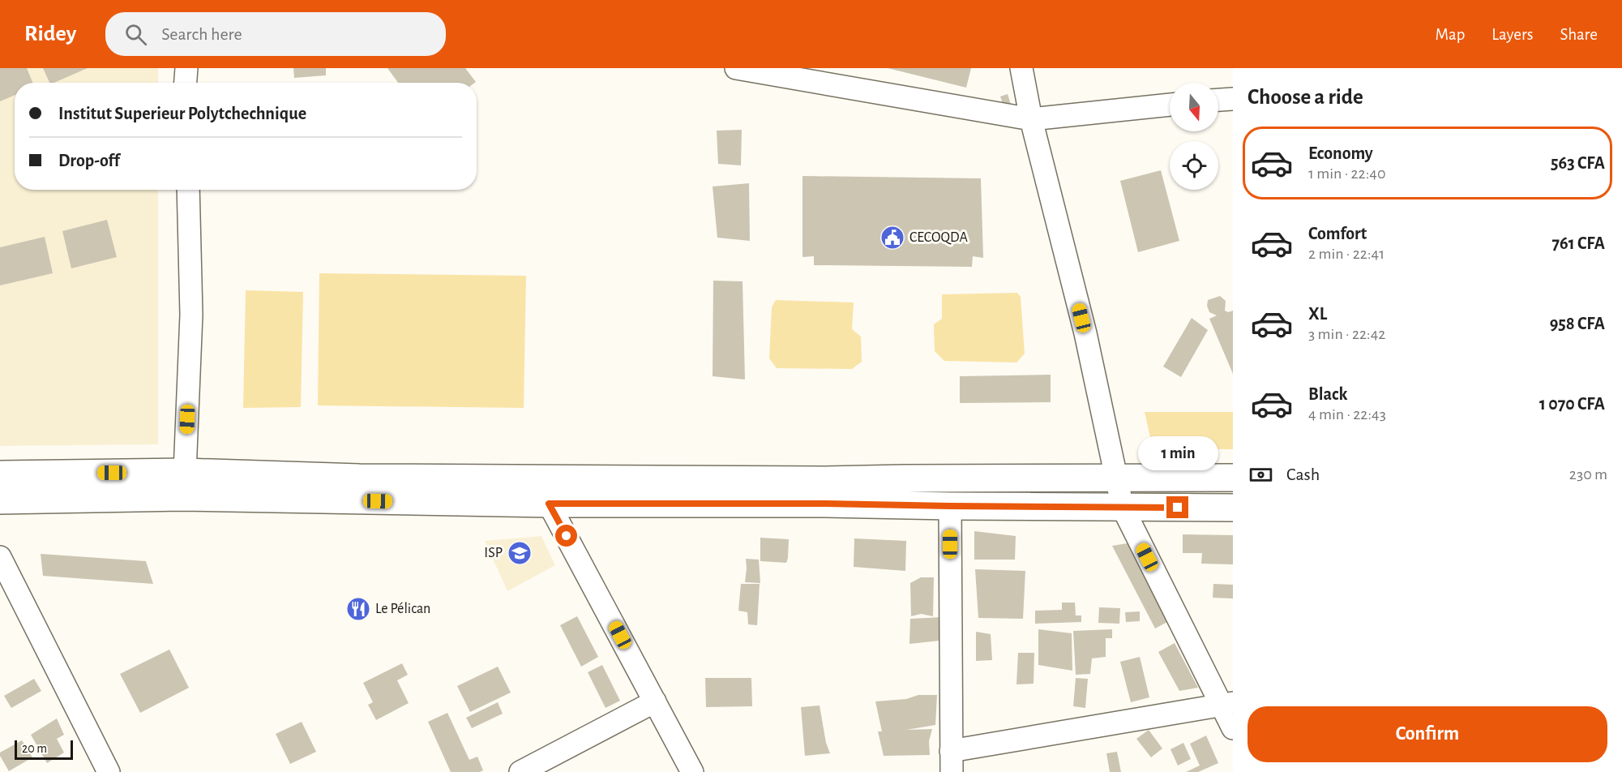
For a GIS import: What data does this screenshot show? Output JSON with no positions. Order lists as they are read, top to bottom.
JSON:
{
  "places": {
    "public building": ["CECOQDA"],
    "school or university": ["ISP"],
    "restaurant": ["Le Pélican"]
  },
  "scale_bar": "20 m",
  "north": "bottom",
  "page": {
    "header": "Ridey",
    "search": "Search here",
    "nav": ["Map", "Layers", "Share"],
    "heading": "Choose a ride",
    "banner": ["Institut Superieur Polytchechnique", "Drop-off"],
    "list": [
      {
        "name": "Economy",
        "note": "1 min · 22:40",
        "value": "563 CFA"
      },
      {
        "name": "Comfort",
        "note": "2 min · 22:41",
        "value": "761 CFA"
      },
      {
        "name": "XL",
        "note": "3 min · 22:42",
        "value": "958 CFA"
      },
      {
        "name": "Black",
        "note": "4 min · 22:43",
        "value": "1 070 CFA"
      }
    ],
    "bubble": "1 min",
    "pay": ["Cash", "230 m"],
    "buttons": "Confirm",
    "scale": "20 m"
  }
}
